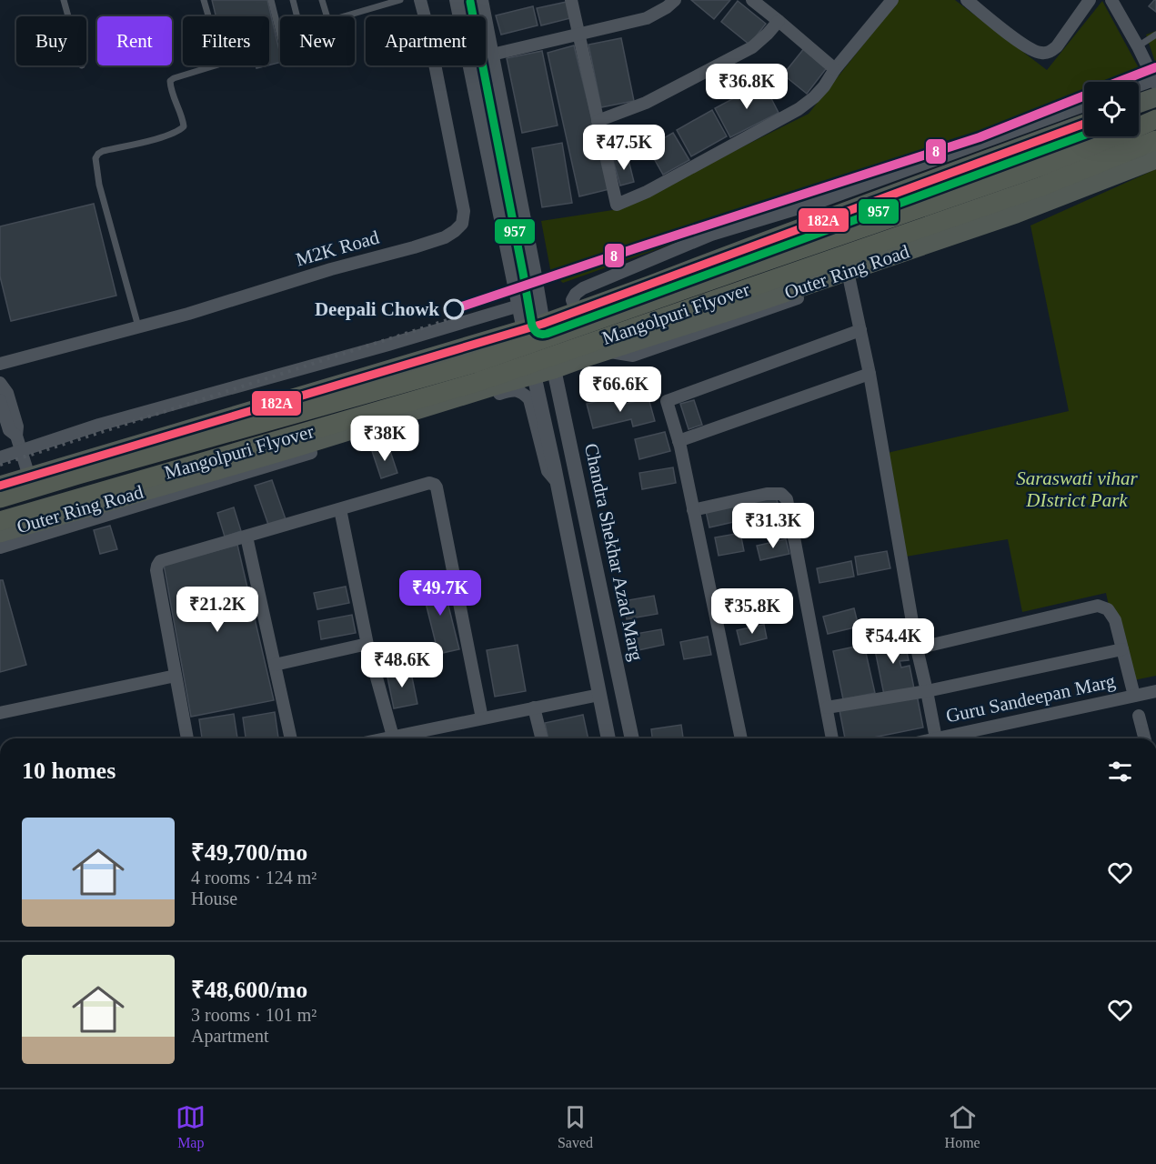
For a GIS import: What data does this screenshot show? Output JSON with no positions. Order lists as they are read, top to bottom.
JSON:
{
  "streets": {
    "highway": ["Mangolpuri Flyover"],
    "main road": ["Outer Ring Road"],
    "street": ["M2K Road", "Chandra Shekhar Azad Marg", "Guru Sandeepan Marg"]
  },
  "crossings": [
    ["Outer Ring Road", "Chandra Shekhar Azad Marg"]
  ],
  "parks": ["Saraswati vihar DIstrict Park"],
  "places": ["Deepali Chowk"],
  "lines": ["transit line 957", "transit line 8", "transit line 182A"],
  "page": {
    "chip": [
      "Buy",
      "Rent",
      "Filters",
      "New",
      "Apartment"
    ],
    "price": [
      "₹36.8K",
      "₹47.5K",
      "₹66.6K",
      "₹38K",
      "₹31.3K",
      "₹49.7K",
      "₹21.2K",
      "₹35.8K",
      "₹54.4K",
      "₹48.6K"
    ],
    "heading": "10 homes",
    "list": [
      {
        "name": "₹49,700/mo",
        "note": "4 rooms · 124 m² · House"
      },
      {
        "name": "₹48,600/mo",
        "note": "3 rooms · 101 m² · Apartment"
      }
    ],
    "tabs": ["Map", "Saved", "Home"]
  }
}
